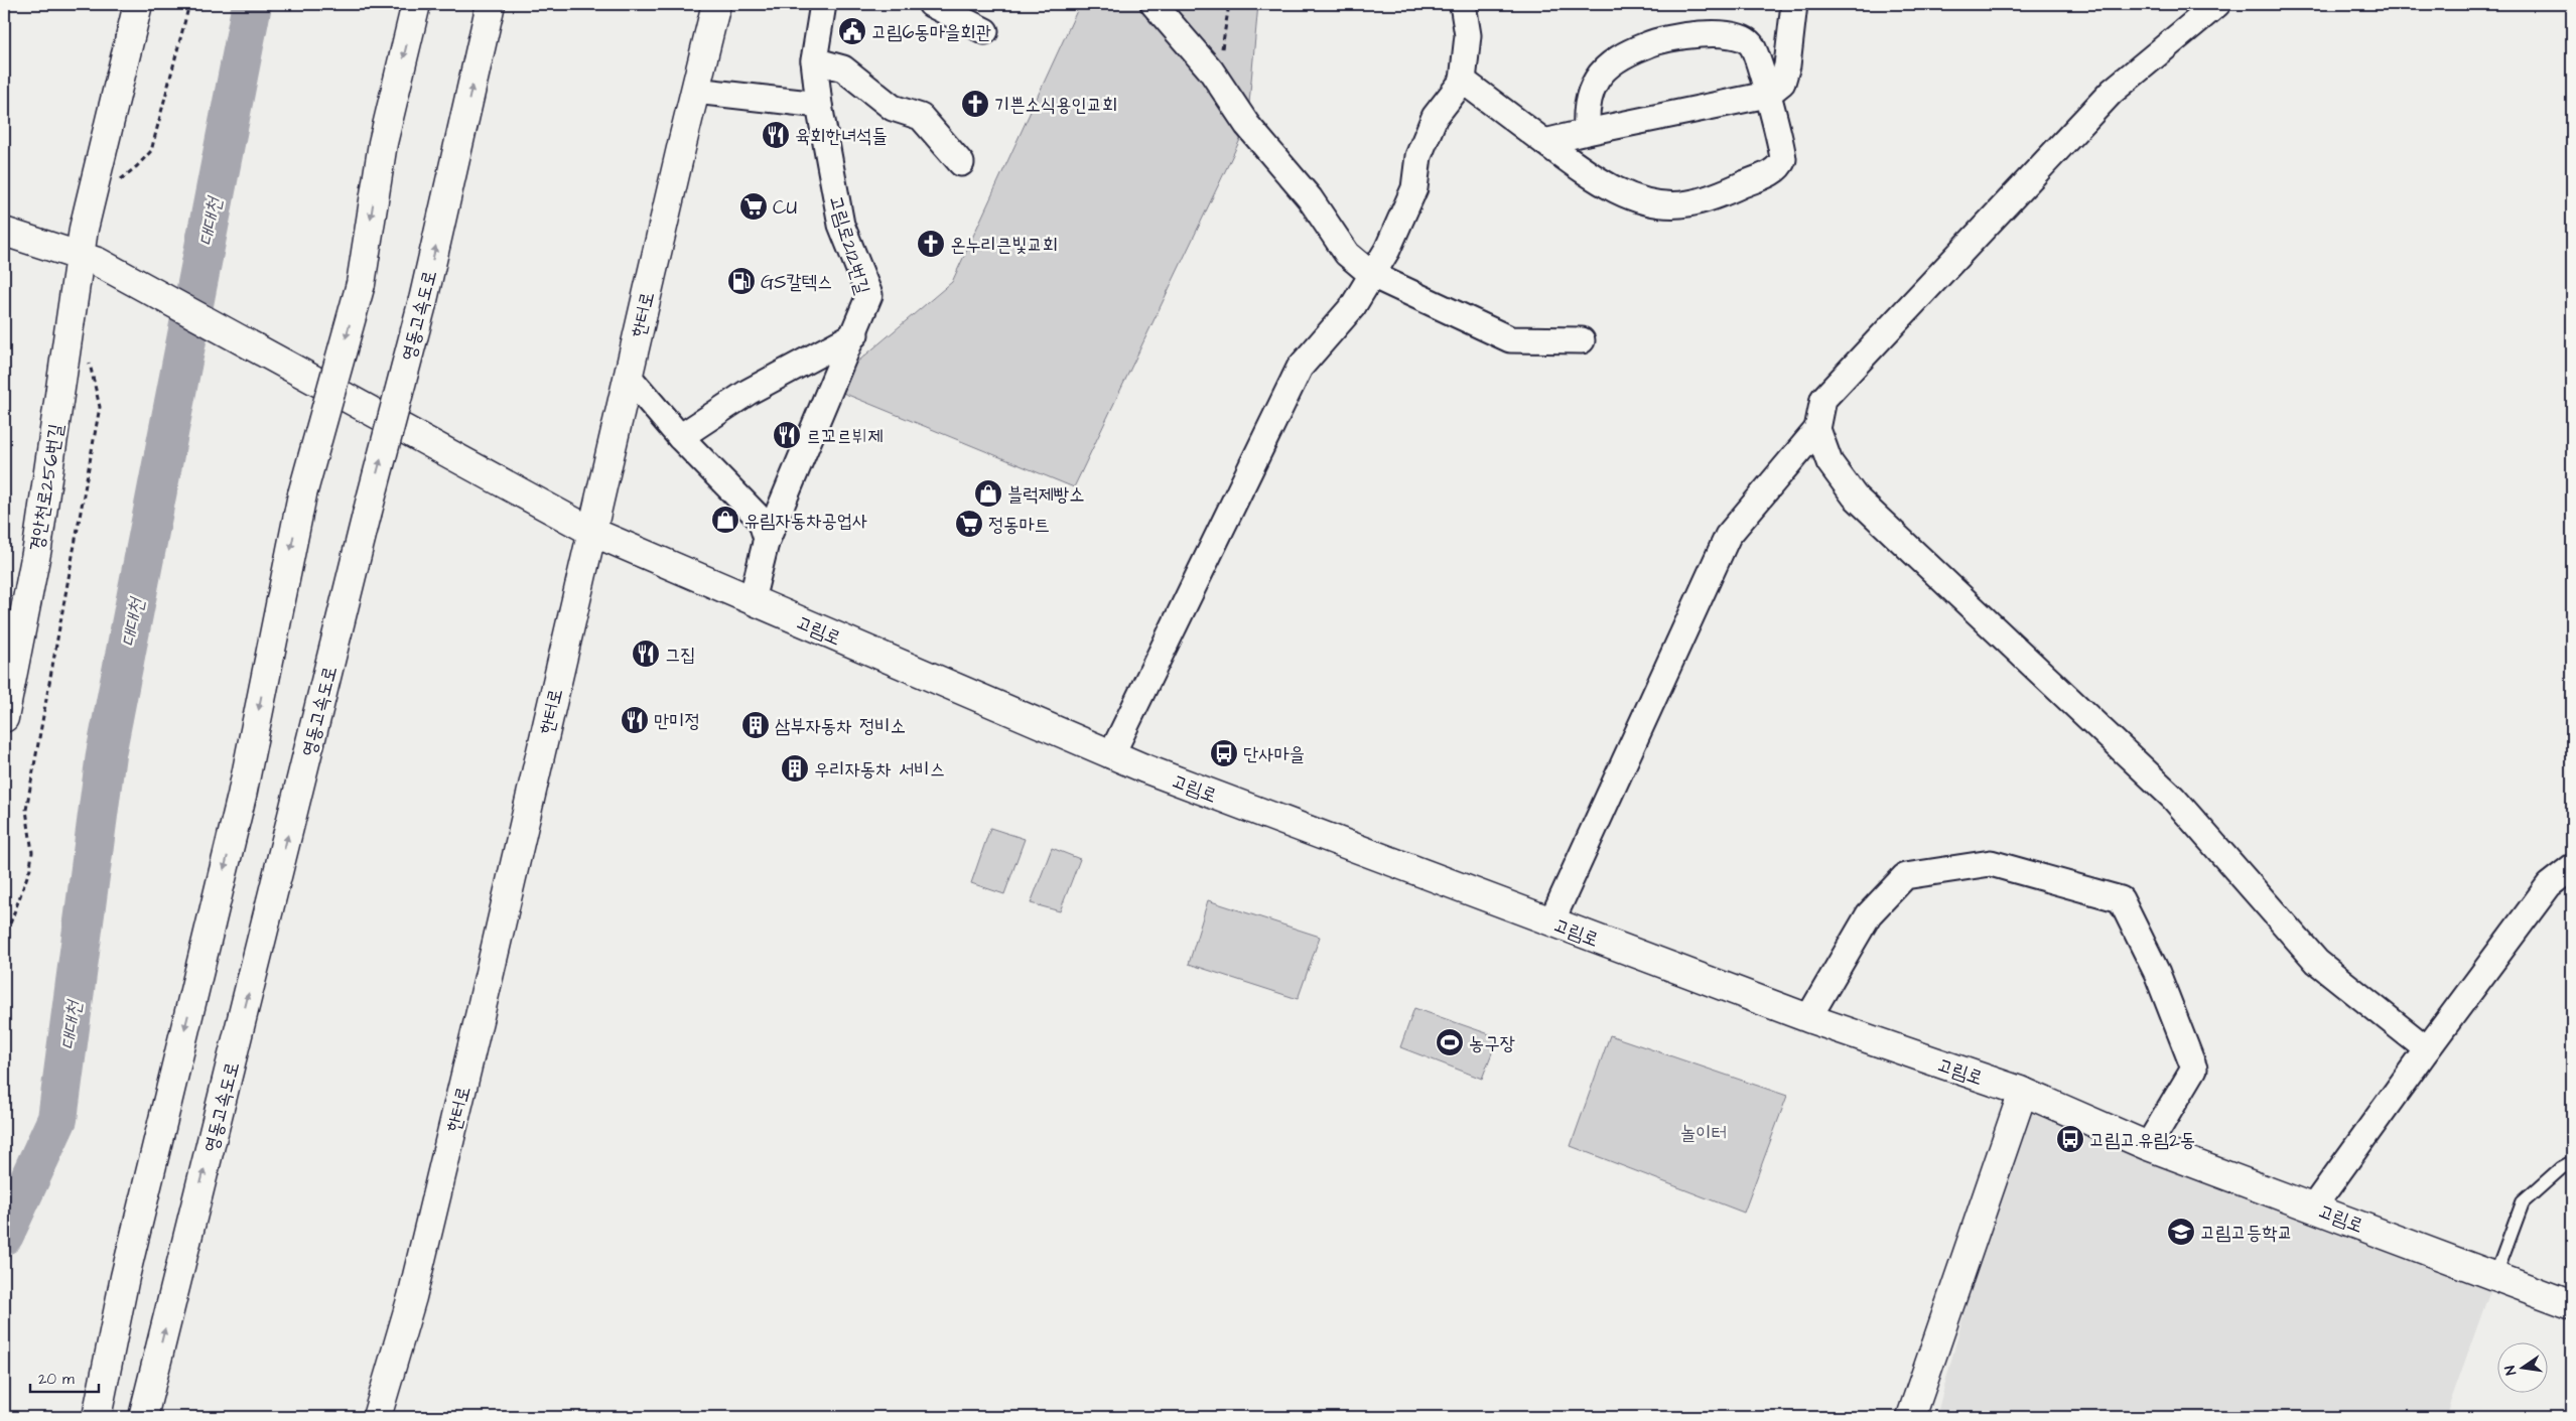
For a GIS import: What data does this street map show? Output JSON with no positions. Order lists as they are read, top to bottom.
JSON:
{
  "streets": {
    "main road": [
      "한터로",
      "영동고속도로",
      "경안천로256번길",
      "고림로"
    ],
    "street": ["고림로212번길"]
  },
  "crossings": [
    ["고림로212번길", "고림로"],
    ["한터로", "고림로"],
    ["경안천로256번길", "고림로"]
  ],
  "water": ["대대천"],
  "parks": ["놀이터"],
  "places": {
    "public building": ["고림6동마을회관"],
    "church": ["기쁜소식용인교회", "온누리큰빛교회"],
    "restaurant": [
      "육회한녀석들",
      "르꼬르뷔제",
      "그집",
      "만미정"
    ],
    "supermarket": ["CU", "정동마트"],
    "fuel station": ["GS칼텍스"],
    "shop": ["블럭제빵소", "유림자동차공업사"],
    "building": ["삼부자동차 정비소", "우리자동차 서비스"],
    "bus stop": ["단사마을", "고림고.유림2동"],
    "sports": ["농구장"],
    "school or university": ["고림고등학교"]
  },
  "scale_bar": "20 m",
  "north": "left"
}
